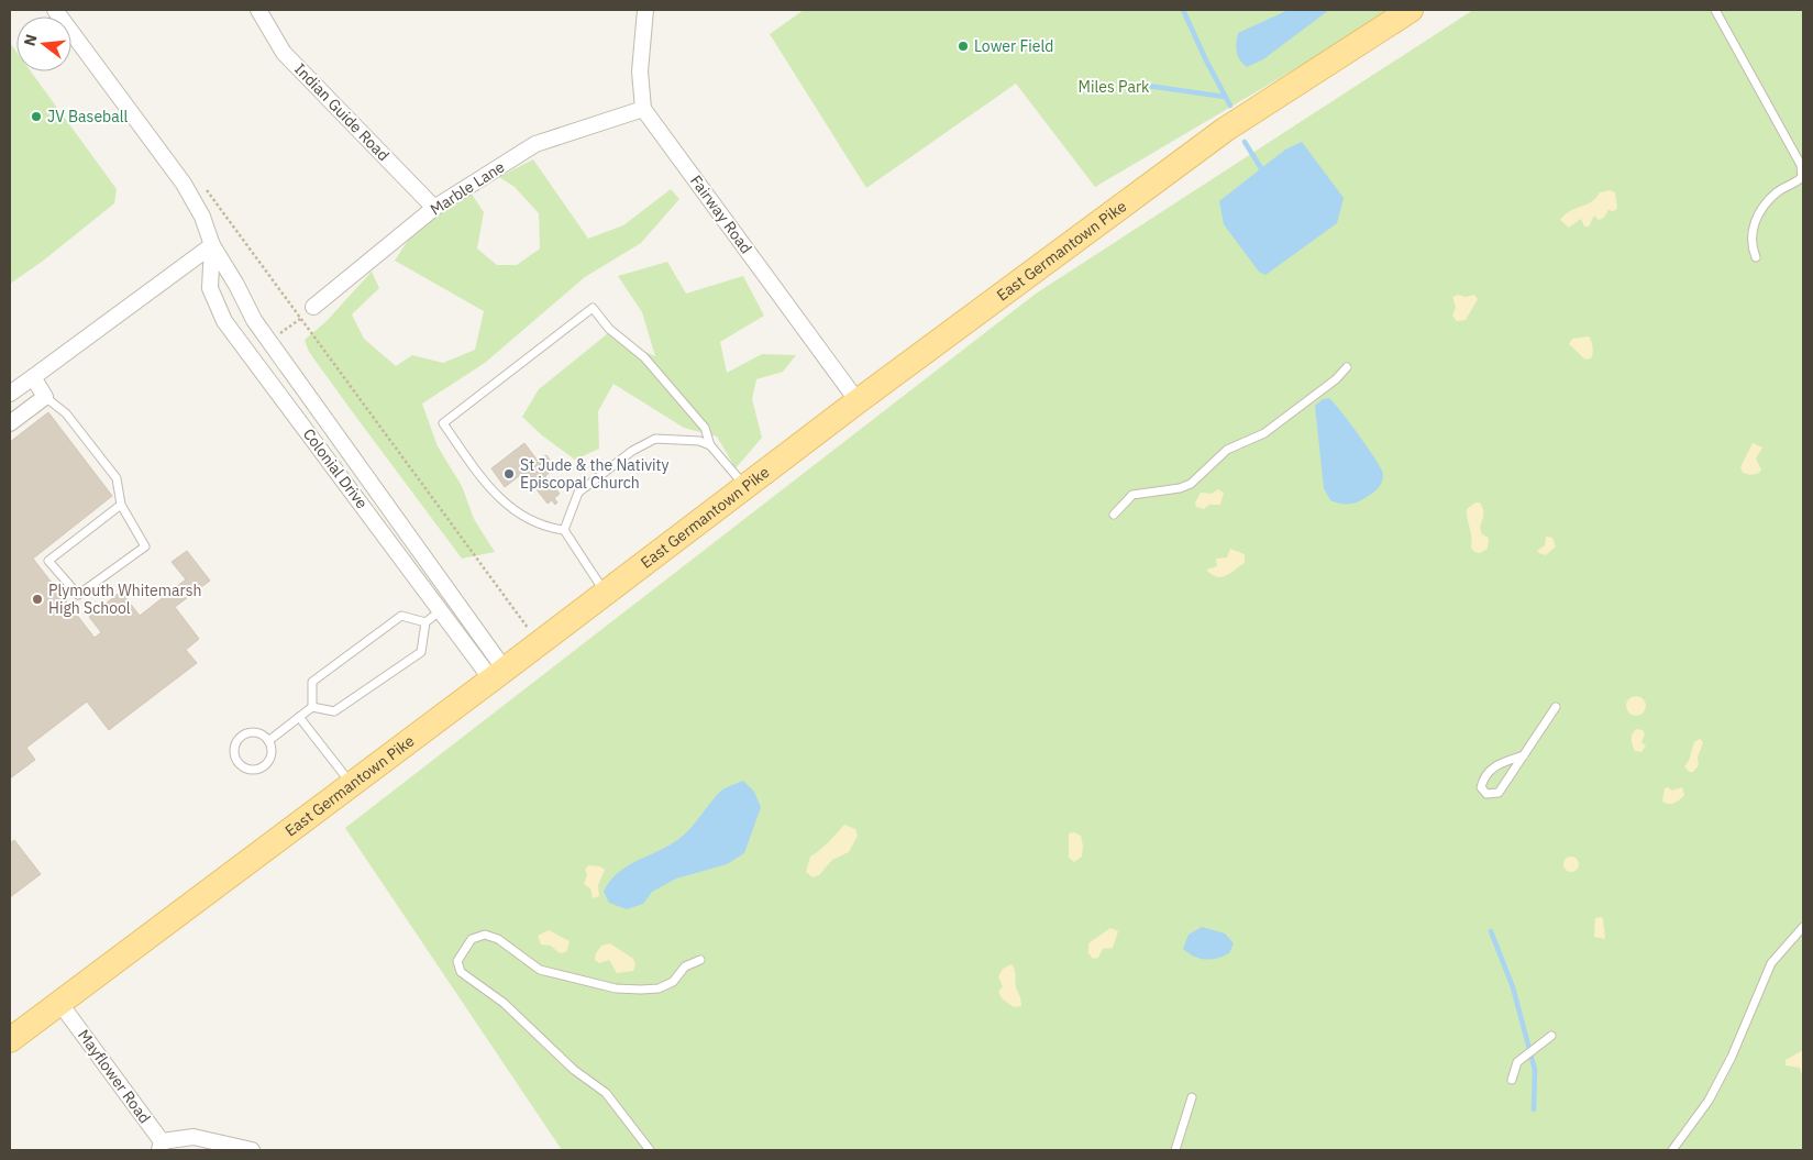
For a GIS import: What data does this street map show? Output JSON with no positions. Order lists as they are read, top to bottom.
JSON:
{
  "streets": {
    "main road": ["East Germantown Pike"],
    "street": [
      "Indian Guide Road",
      "Marble Lane",
      "Fairway Road",
      "Colonial Drive",
      "Mayflower Road"
    ]
  },
  "crossings": [
    ["Indian Guide Road", "Marble Lane"],
    ["Marble Lane", "Fairway Road"],
    ["Fairway Road", "East Germantown Pike"],
    ["East Germantown Pike", "Colonial Drive"],
    ["East Germantown Pike", "Mayflower Road"]
  ],
  "parks": ["Miles Park"],
  "places": [
    "Lower Field",
    "JV Baseball",
    "St Jude & the Nativity Episcopal Church",
    "Plymouth Whitemarsh High School"
  ],
  "north": "left"
}
